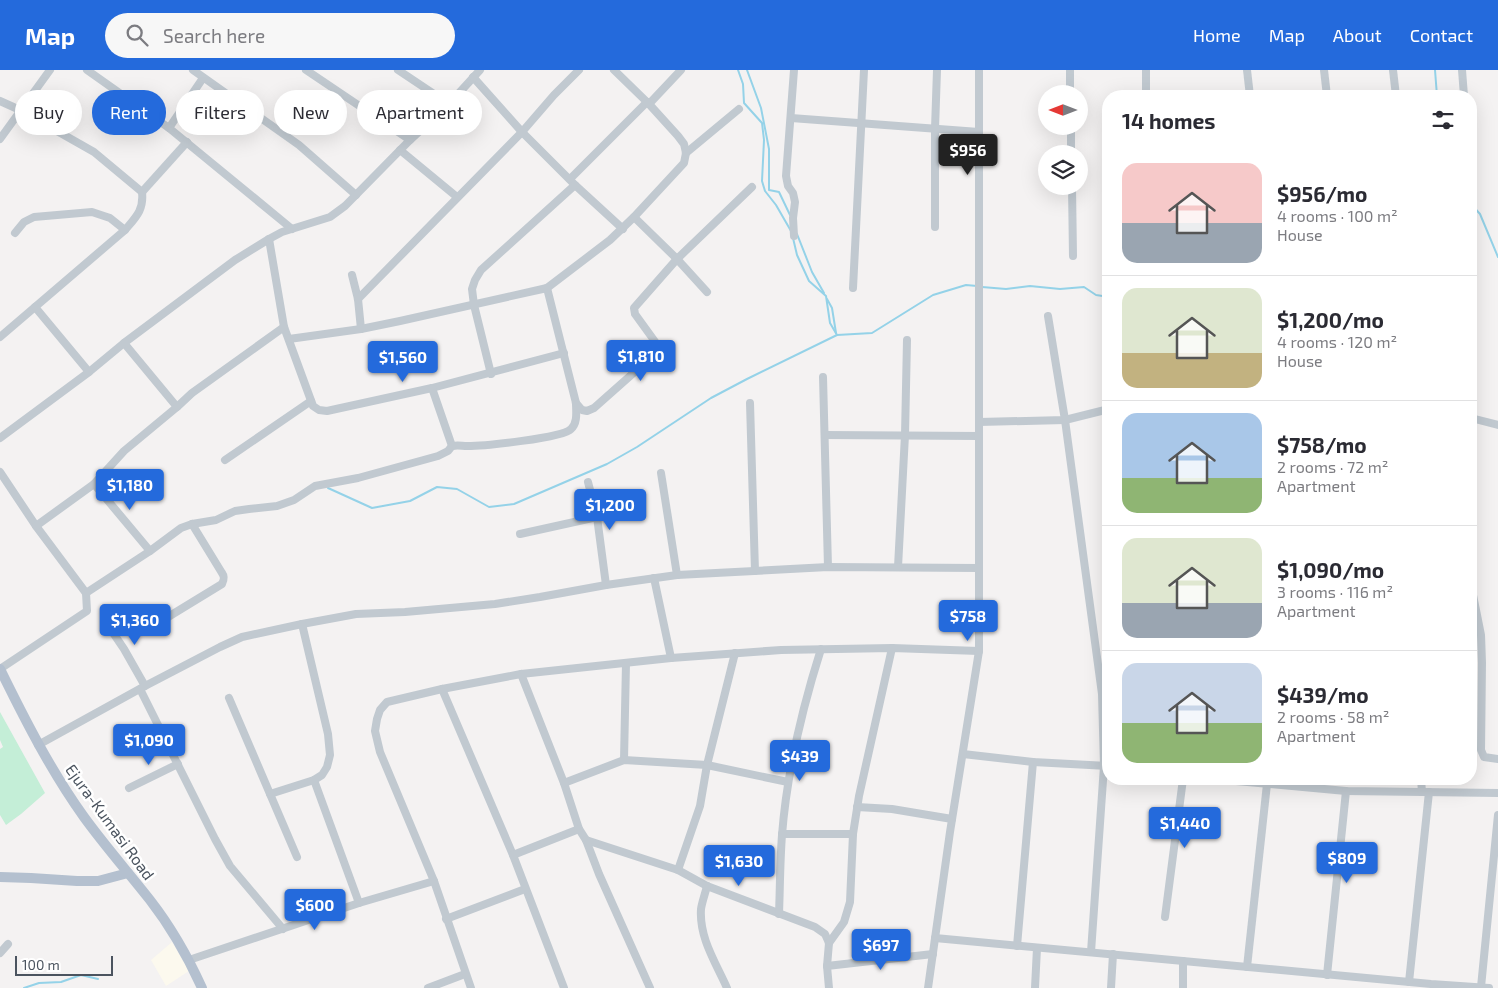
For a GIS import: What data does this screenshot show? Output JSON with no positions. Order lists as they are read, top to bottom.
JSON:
{
  "streets": {
    "main road": ["Ejura-Kumasi Road"]
  },
  "scale_bar": "100 m",
  "north": "left",
  "page": {
    "header": "Map",
    "search": "Search here",
    "nav": [
      "Home",
      "Map",
      "About",
      "Contact"
    ],
    "chip": [
      "Buy",
      "Rent",
      "Filters",
      "New",
      "Apartment"
    ],
    "heading": "14 homes",
    "price": [
      "$956",
      "$1,810",
      "$1,560",
      "$1,180",
      "$1,200",
      "$758",
      "$1,360",
      "$1,090",
      "$439",
      "$1,440",
      "$809",
      "$1,630",
      "$600",
      "$697"
    ],
    "list": [
      {
        "name": "$956/mo",
        "note": "4 rooms · 100 m² · House"
      },
      {
        "name": "$1,200/mo",
        "note": "4 rooms · 120 m² · House"
      },
      {
        "name": "$758/mo",
        "note": "2 rooms · 72 m² · Apartment"
      },
      {
        "name": "$1,090/mo",
        "note": "3 rooms · 116 m² · Apartment"
      },
      {
        "name": "$439/mo",
        "note": "2 rooms · 58 m² · Apartment"
      }
    ],
    "scale": "100 m"
  }
}
